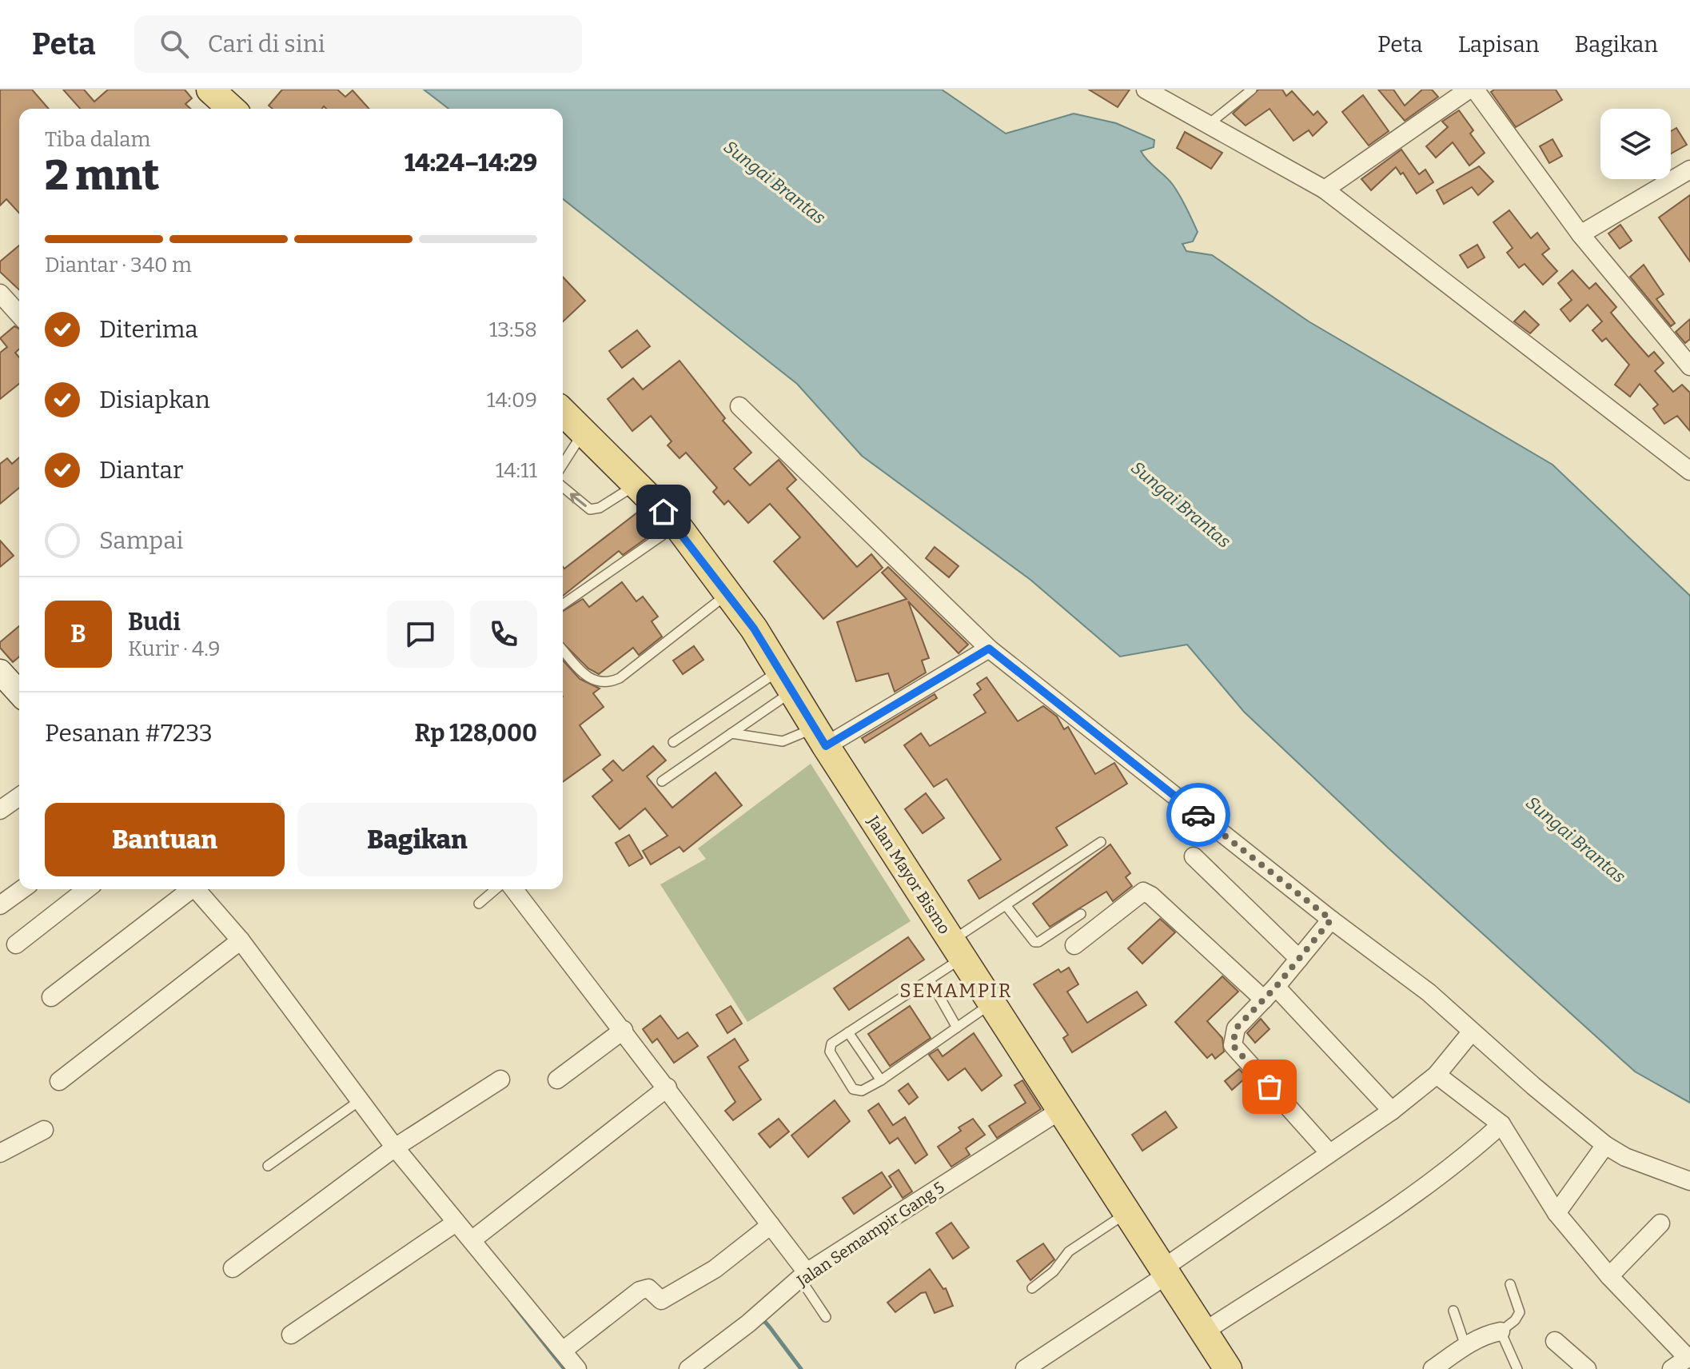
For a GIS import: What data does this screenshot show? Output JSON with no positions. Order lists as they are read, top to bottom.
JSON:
{
  "streets": {
    "main road": ["Jalan Mayor Bismo"],
    "street": ["Jalan Semampir Gang 5"]
  },
  "crossings": [
    ["Jalan Mayor Bismo", "Jalan Semampir Gang 5"]
  ],
  "districts": ["SEMAMPIR"],
  "water": ["Sungai Brantas"],
  "page": {
    "header": "Peta",
    "search": "Cari di sini",
    "nav": ["Peta", "Lapisan", "Bagikan"],
    "heading": ["2 mnt", "Tiba dalam", "14:24–14:29"],
    "panel": [
      "Budi",
      "Kurir · 4.9",
      "Pesanan #7233",
      "Rp 128,000"
    ],
    "bar": "Diantar · 340 m",
    "list": [
      ["Diterima", "13:58"],
      ["Disiapkan", "14:09"],
      ["Diantar", "14:11"],
      "Sampai"
    ],
    "round": "B",
    "buttons": ["Bantuan", "Bagikan"]
  }
}
